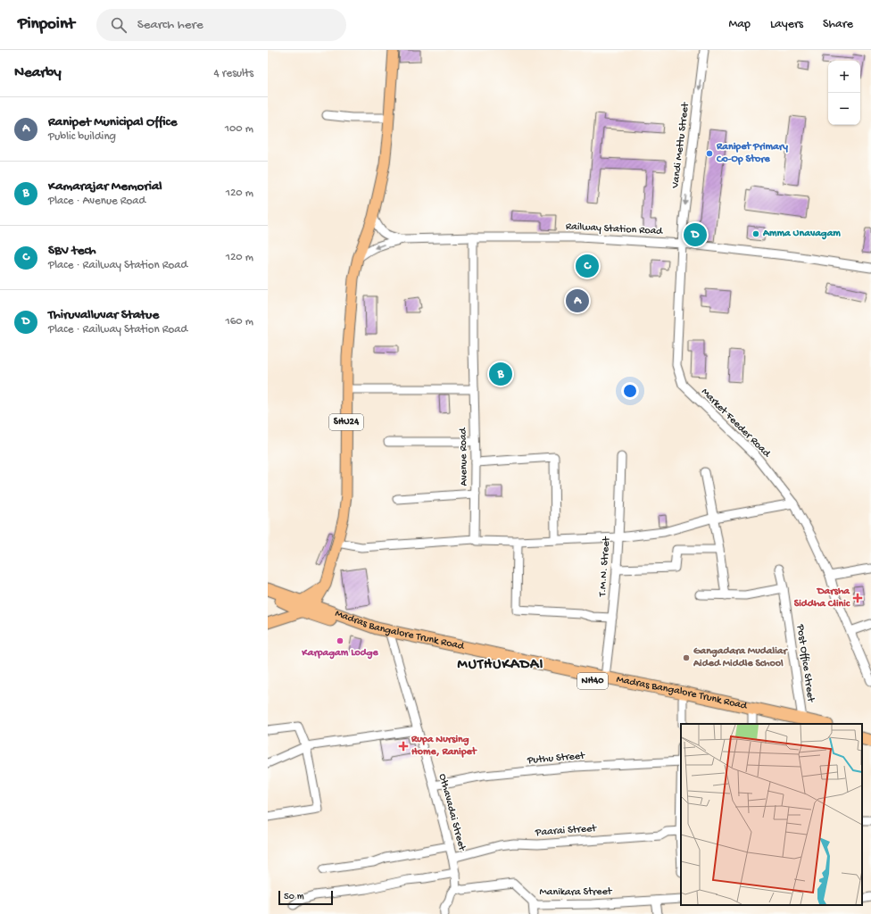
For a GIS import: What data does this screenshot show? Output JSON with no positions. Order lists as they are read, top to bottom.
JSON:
{
  "streets": {
    "highway": ["Madras Bangalore Trunk Road", "NH40"],
    "main road": ["SHU24"],
    "street": [
      "Vandi Mettu Street",
      "Railway Station Road",
      "Market Feeder Road",
      "Avenue Road",
      "T.M.N. Street",
      "Post Office Street",
      "Puthu Street",
      "Othavadai Street",
      "Paarai Street",
      "Manikara Street"
    ]
  },
  "crossings": [
    ["Vandi Mettu Street", "Railway Station Road"],
    ["Vandi Mettu Street", "Market Feeder Road"],
    ["Railway Station Road", "SHU24"],
    ["Railway Station Road", "Market Feeder Road"],
    ["Railway Station Road", "Avenue Road"],
    ["SHU24", "Madras Bangalore Trunk Road"],
    ["SHU24", "NH40"],
    ["T.M.N. Street", "Madras Bangalore Trunk Road"],
    ["Madras Bangalore Trunk Road", "Post Office Street"],
    ["Madras Bangalore Trunk Road", "NH40"],
    ["Madras Bangalore Trunk Road", "Othavadai Street"],
    ["Puthu Street", "Othavadai Street"],
    ["Othavadai Street", "Paarai Street"],
    ["Othavadai Street", "Manikara Street"]
  ],
  "one_way": ["Vandi Mettu Street"],
  "districts": ["MUTHUKADAI"],
  "places": {
    "other": [
      "Ranipet Primary Co-Op Store",
      "Amma Unavagam",
      "Karpagam Lodge",
      "Gangadara Mudaliar Aided Middle School"
    ],
    "health": ["Darsha Siddha Clinic", "Rupa Nursing Home, Ranipet"]
  },
  "scale_bar": "50 m",
  "page": {
    "header": "Pinpoint",
    "search": "Search here",
    "nav": ["Map", "Layers", "Share"],
    "heading": ["Nearby", "4 results"],
    "map_buttons": ["+", "−"],
    "list": [
      {
        "mark": "A",
        "name": "Ranipet Municipal Office",
        "note": "Public building",
        "value": "100 m"
      },
      {
        "mark": "B",
        "name": "Kamarajar Memorial",
        "note": "Place · Avenue Road",
        "value": "120 m"
      },
      {
        "mark": "C",
        "name": "SBV tech",
        "note": "Place · Railway Station Road",
        "value": "120 m"
      },
      {
        "mark": "D",
        "name": "Thiruvalluvar Statue",
        "note": "Place · Railway Station Road",
        "value": "160 m"
      }
    ],
    "pins": [
      "D",
      "C",
      "A",
      "B"
    ],
    "scale": "50 m"
  }
}
